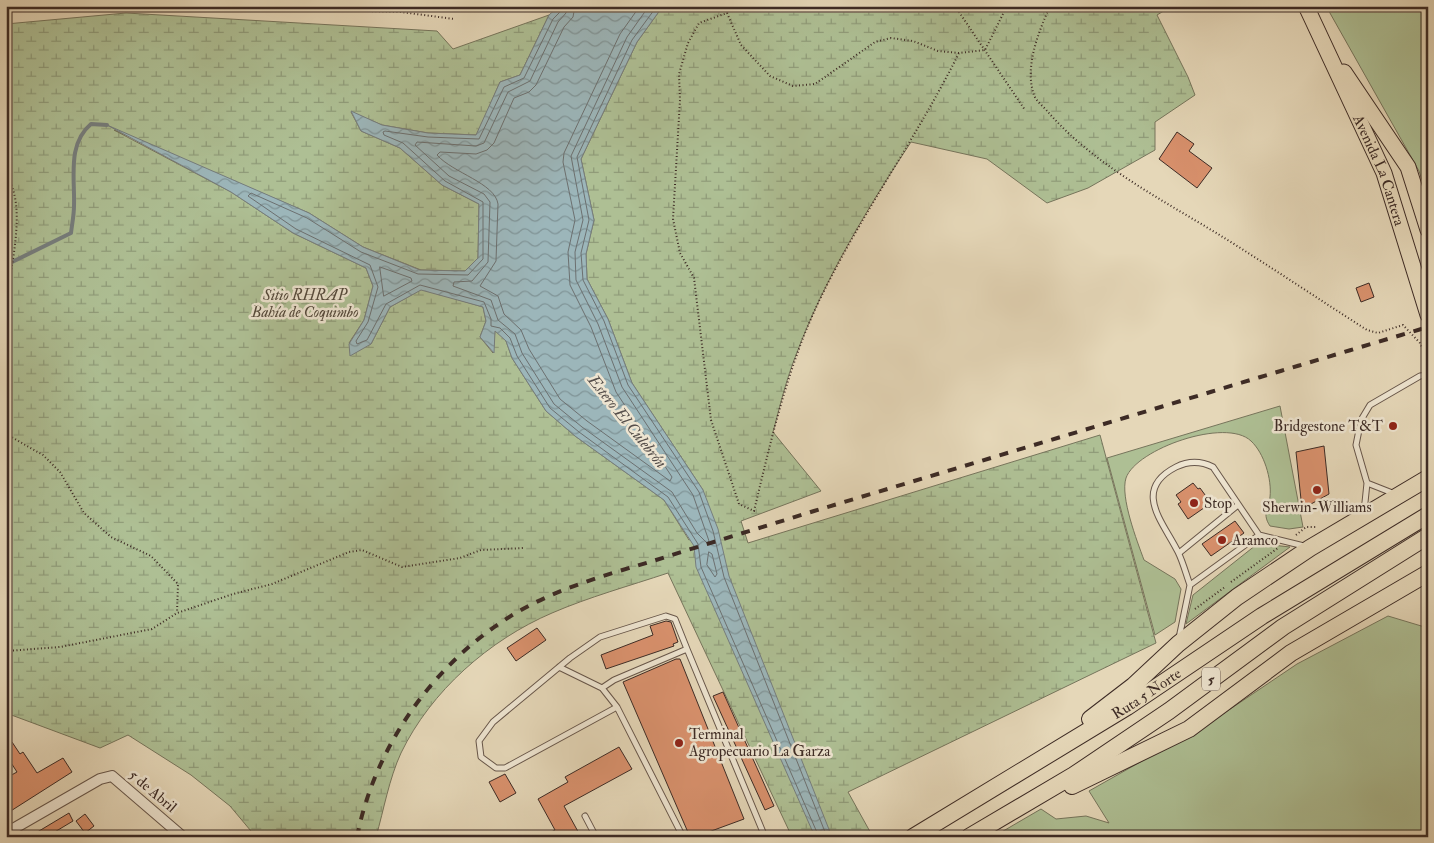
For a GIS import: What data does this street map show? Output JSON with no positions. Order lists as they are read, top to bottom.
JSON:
{
  "streets": {
    "highway": ["5", "Ruta 5 Norte"],
    "main road": ["Avenida La Cantera"],
    "street": ["5 de Abril"]
  },
  "water": ["Estero El Culebrón"],
  "parks": ["Sitio RHRAP Bahía de Coquimbo"],
  "places": [
    "Bridgestone T&T",
    "Sherwin-Williams",
    "Stop",
    "Aramco",
    "Terminal Agropecuario La Garza"
  ]
}
